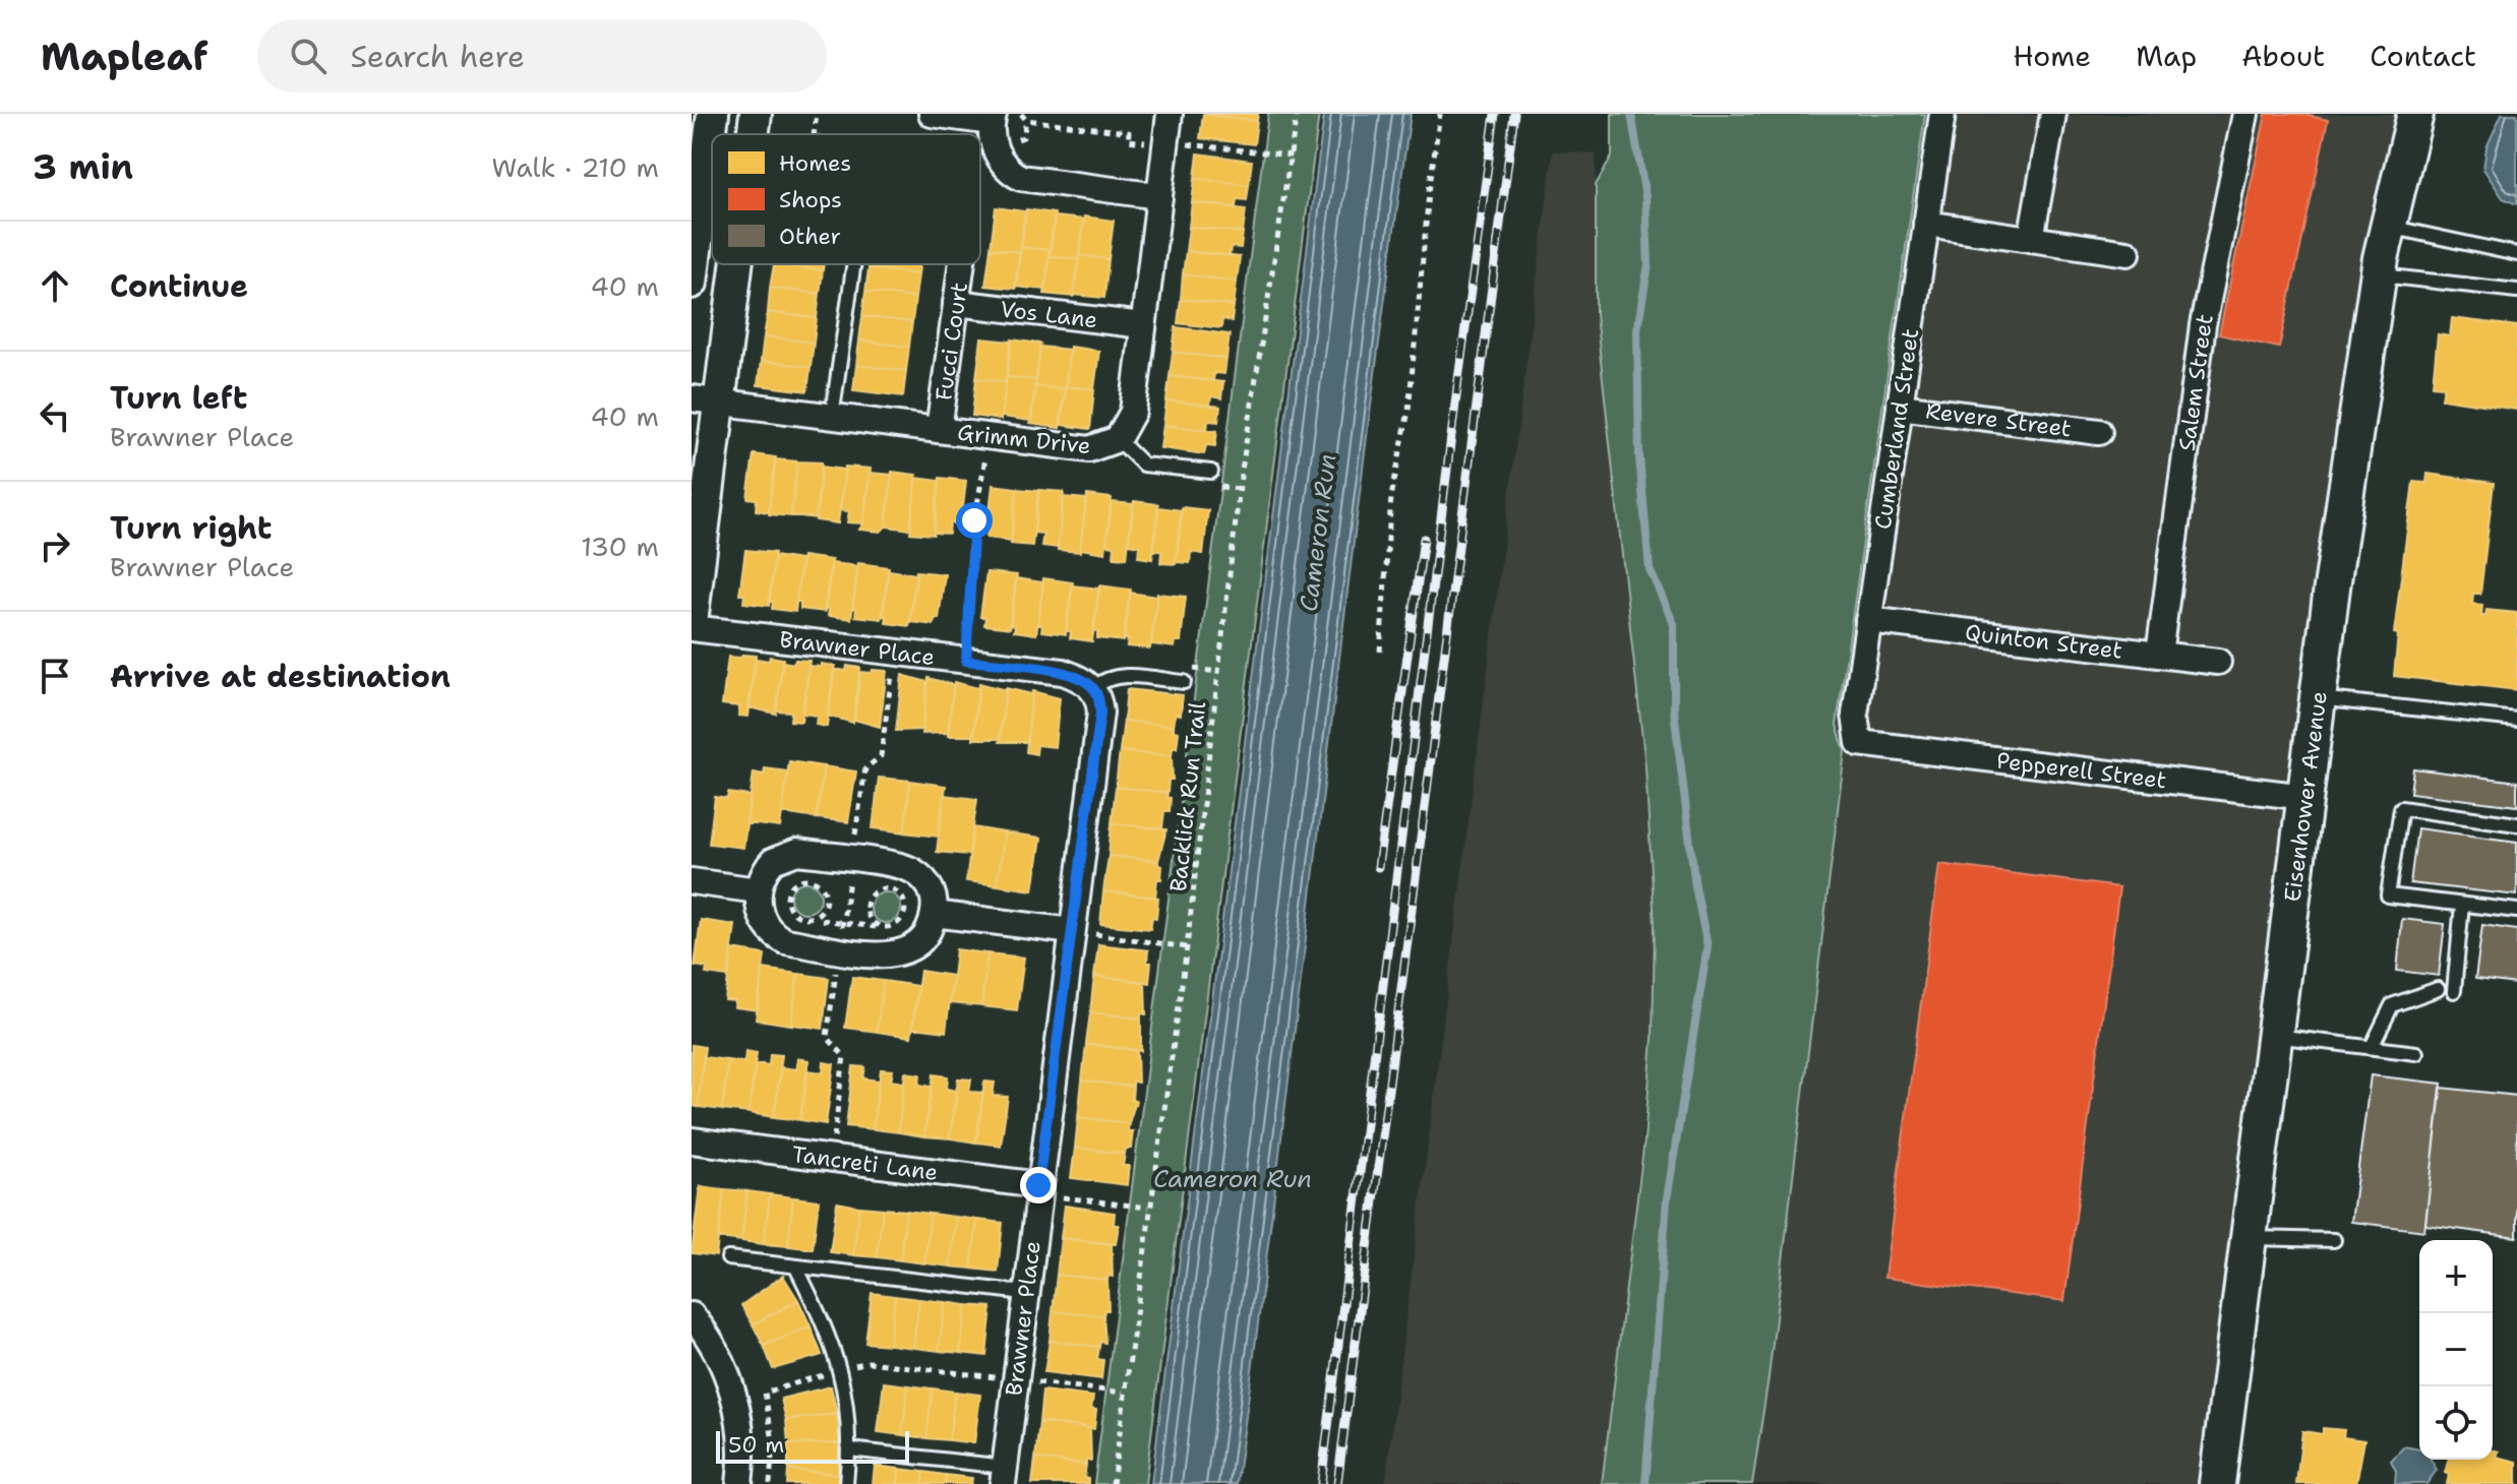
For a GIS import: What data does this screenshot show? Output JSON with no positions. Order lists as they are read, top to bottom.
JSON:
{
  "streets": {
    "main road": ["Eisenhower Avenue"],
    "street": [
      "Vos Lane",
      "Fucci Court",
      "Salem Street",
      "Revere Street",
      "Cumberland Street",
      "Grimm Drive",
      "Quinton Street",
      "Brawner Place",
      "Pepperell Street",
      "Tancreti Lane"
    ],
    "path": ["Backlick Run Trail"]
  },
  "crossings": [
    ["Vos Lane", "Fucci Court"],
    ["Vos Lane", "Grimm Drive"],
    ["Fucci Court", "Grimm Drive"],
    ["Salem Street", "Quinton Street"],
    ["Revere Street", "Cumberland Street"],
    ["Cumberland Street", "Quinton Street"],
    ["Cumberland Street", "Pepperell Street"],
    ["Brawner Place", "Tancreti Lane"],
    ["Pepperell Street", "Eisenhower Avenue"]
  ],
  "water": ["Cameron Run"],
  "legend": ["Homes", "Shops", "Other"],
  "scale_bar": "50 m",
  "page": {
    "header": "Mapleaf",
    "search": "Search here",
    "nav": [
      "Home",
      "Map",
      "About",
      "Contact"
    ],
    "heading": ["3 min", "Walk · 210 m"],
    "list": [
      ["Continue", "40 m"],
      ["Turn left", "Brawner Place", "40 m"],
      ["Turn right", "Brawner Place", "130 m"],
      "Arrive at destination"
    ],
    "map_buttons": ["+", "−"],
    "scale": "50 m"
  }
}
